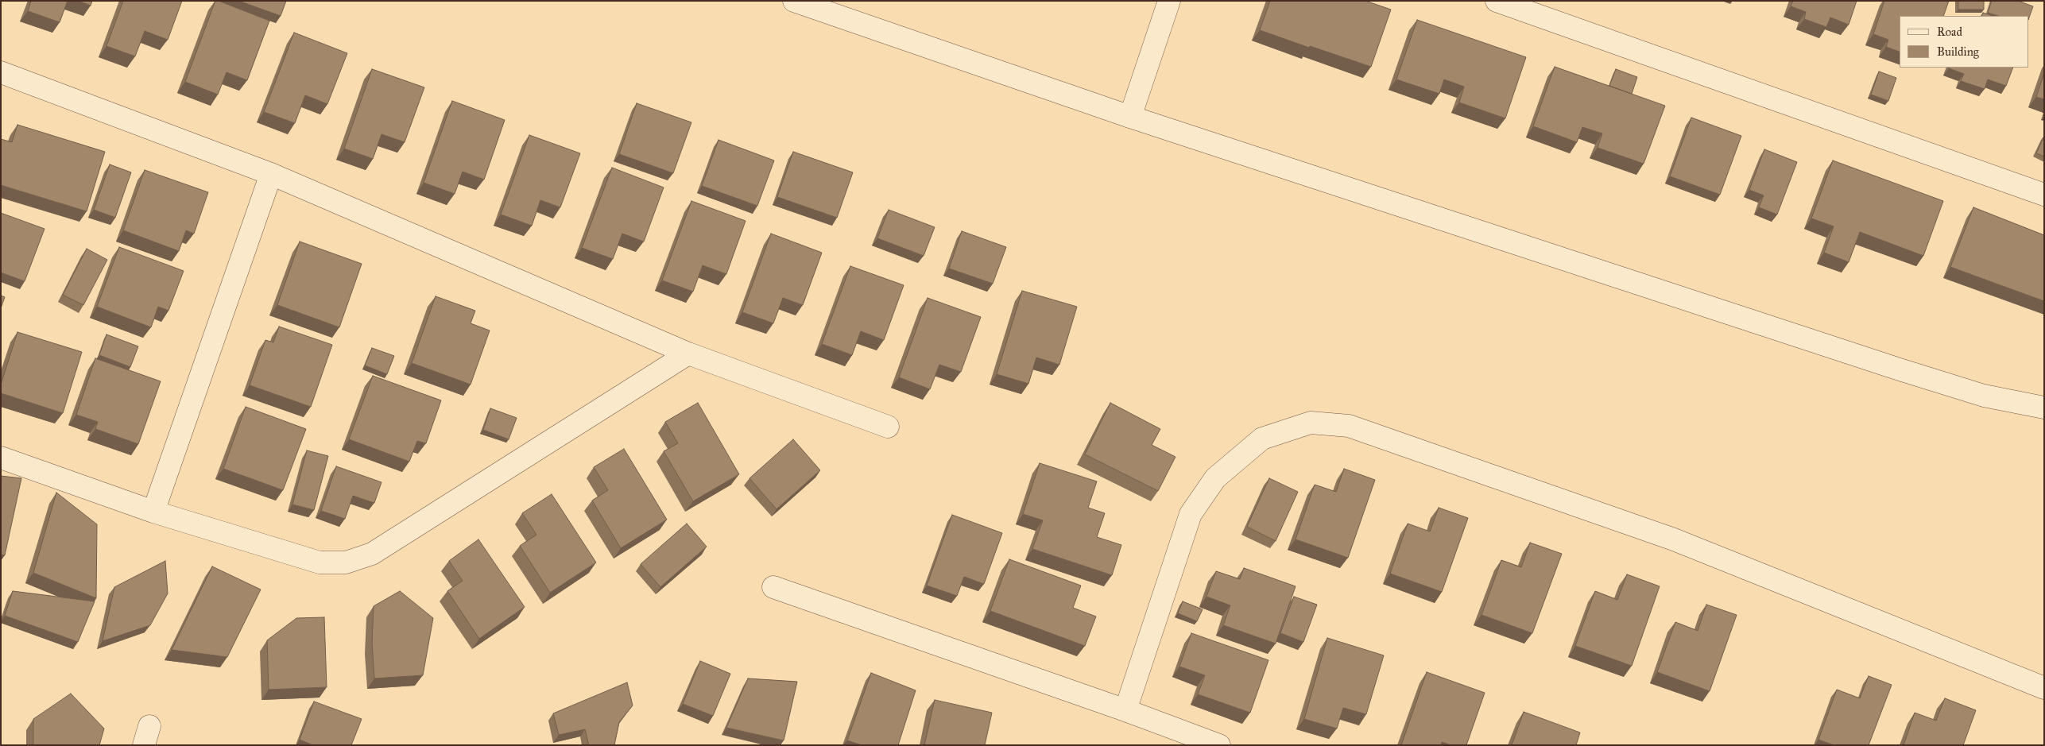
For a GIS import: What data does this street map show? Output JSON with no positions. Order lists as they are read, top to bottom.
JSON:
{
  "legend": ["Road", "Building"]
}
